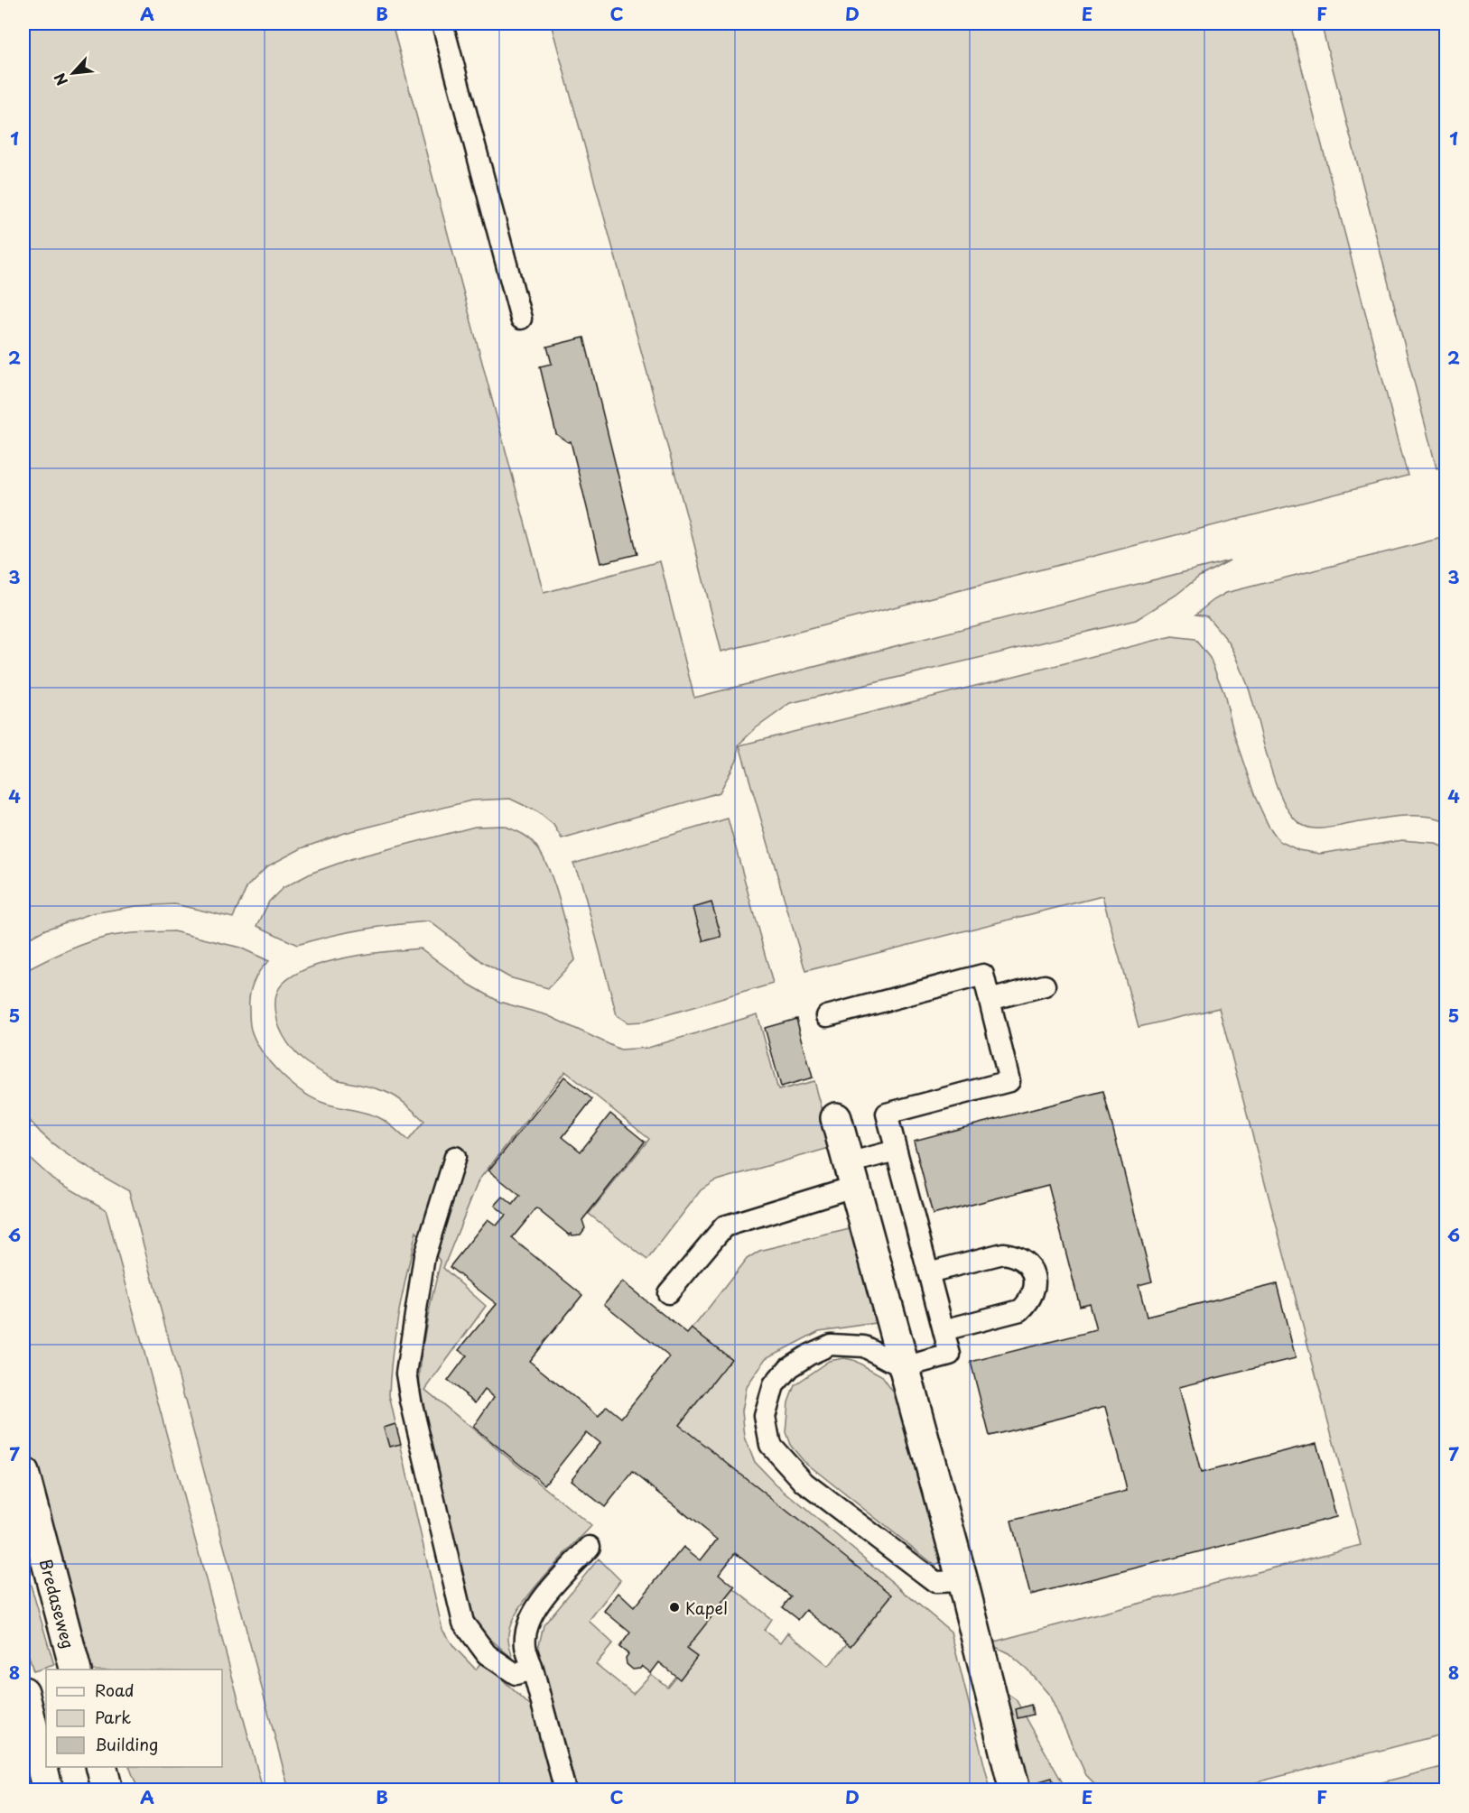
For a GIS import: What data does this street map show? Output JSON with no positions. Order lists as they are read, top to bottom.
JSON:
{
  "streets": {
    "street": ["Bredaseweg"]
  },
  "places": ["Kapel"],
  "legend": ["Road", "Park", "Building"],
  "north": "bottom left",
  "grid": {
    "columns": [
      "A",
      "B",
      "C",
      "D",
      "E",
      "F"
    ],
    "rows": [
      "1",
      "2",
      "3",
      "4",
      "5",
      "6",
      "7",
      "8"
    ]
  }
}
